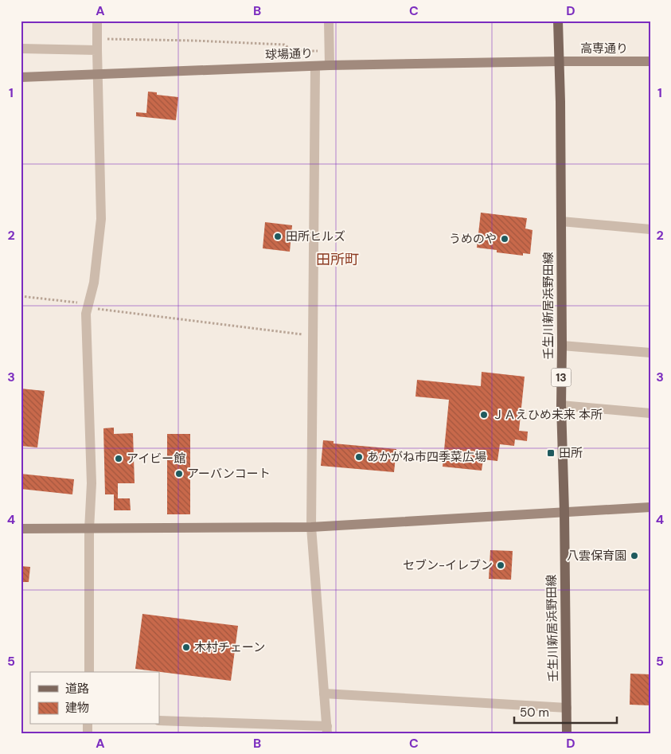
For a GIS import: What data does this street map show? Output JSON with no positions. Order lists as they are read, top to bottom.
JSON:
{
  "streets": {
    "main road": ["壬生川新居浜野田線", "13"],
    "street": ["高専通り", "球場通り"]
  },
  "crossings": [
    ["高専通り", "球場通り"],
    ["高専通り", "壬生川新居浜野田線"],
    ["球場通り", "壬生川新居浜野田線"]
  ],
  "districts": ["田所町"],
  "places": {
    "other": [
      "田所ヒルズ",
      "うめのや",
      "ＪＡえひめ未来 本所",
      "あかがね市四季菜広場",
      "アイビー館",
      "アーバンコート",
      "八雲保育園",
      "セブン-イレブン",
      "木村チェーン"
    ],
    "transit": ["田所"]
  },
  "legend": ["道路", "建物"],
  "scale_bar": "50 m",
  "grid": {
    "columns": [
      "A",
      "B",
      "C",
      "D"
    ],
    "rows": [
      "1",
      "2",
      "3",
      "4",
      "5"
    ]
  }
}
